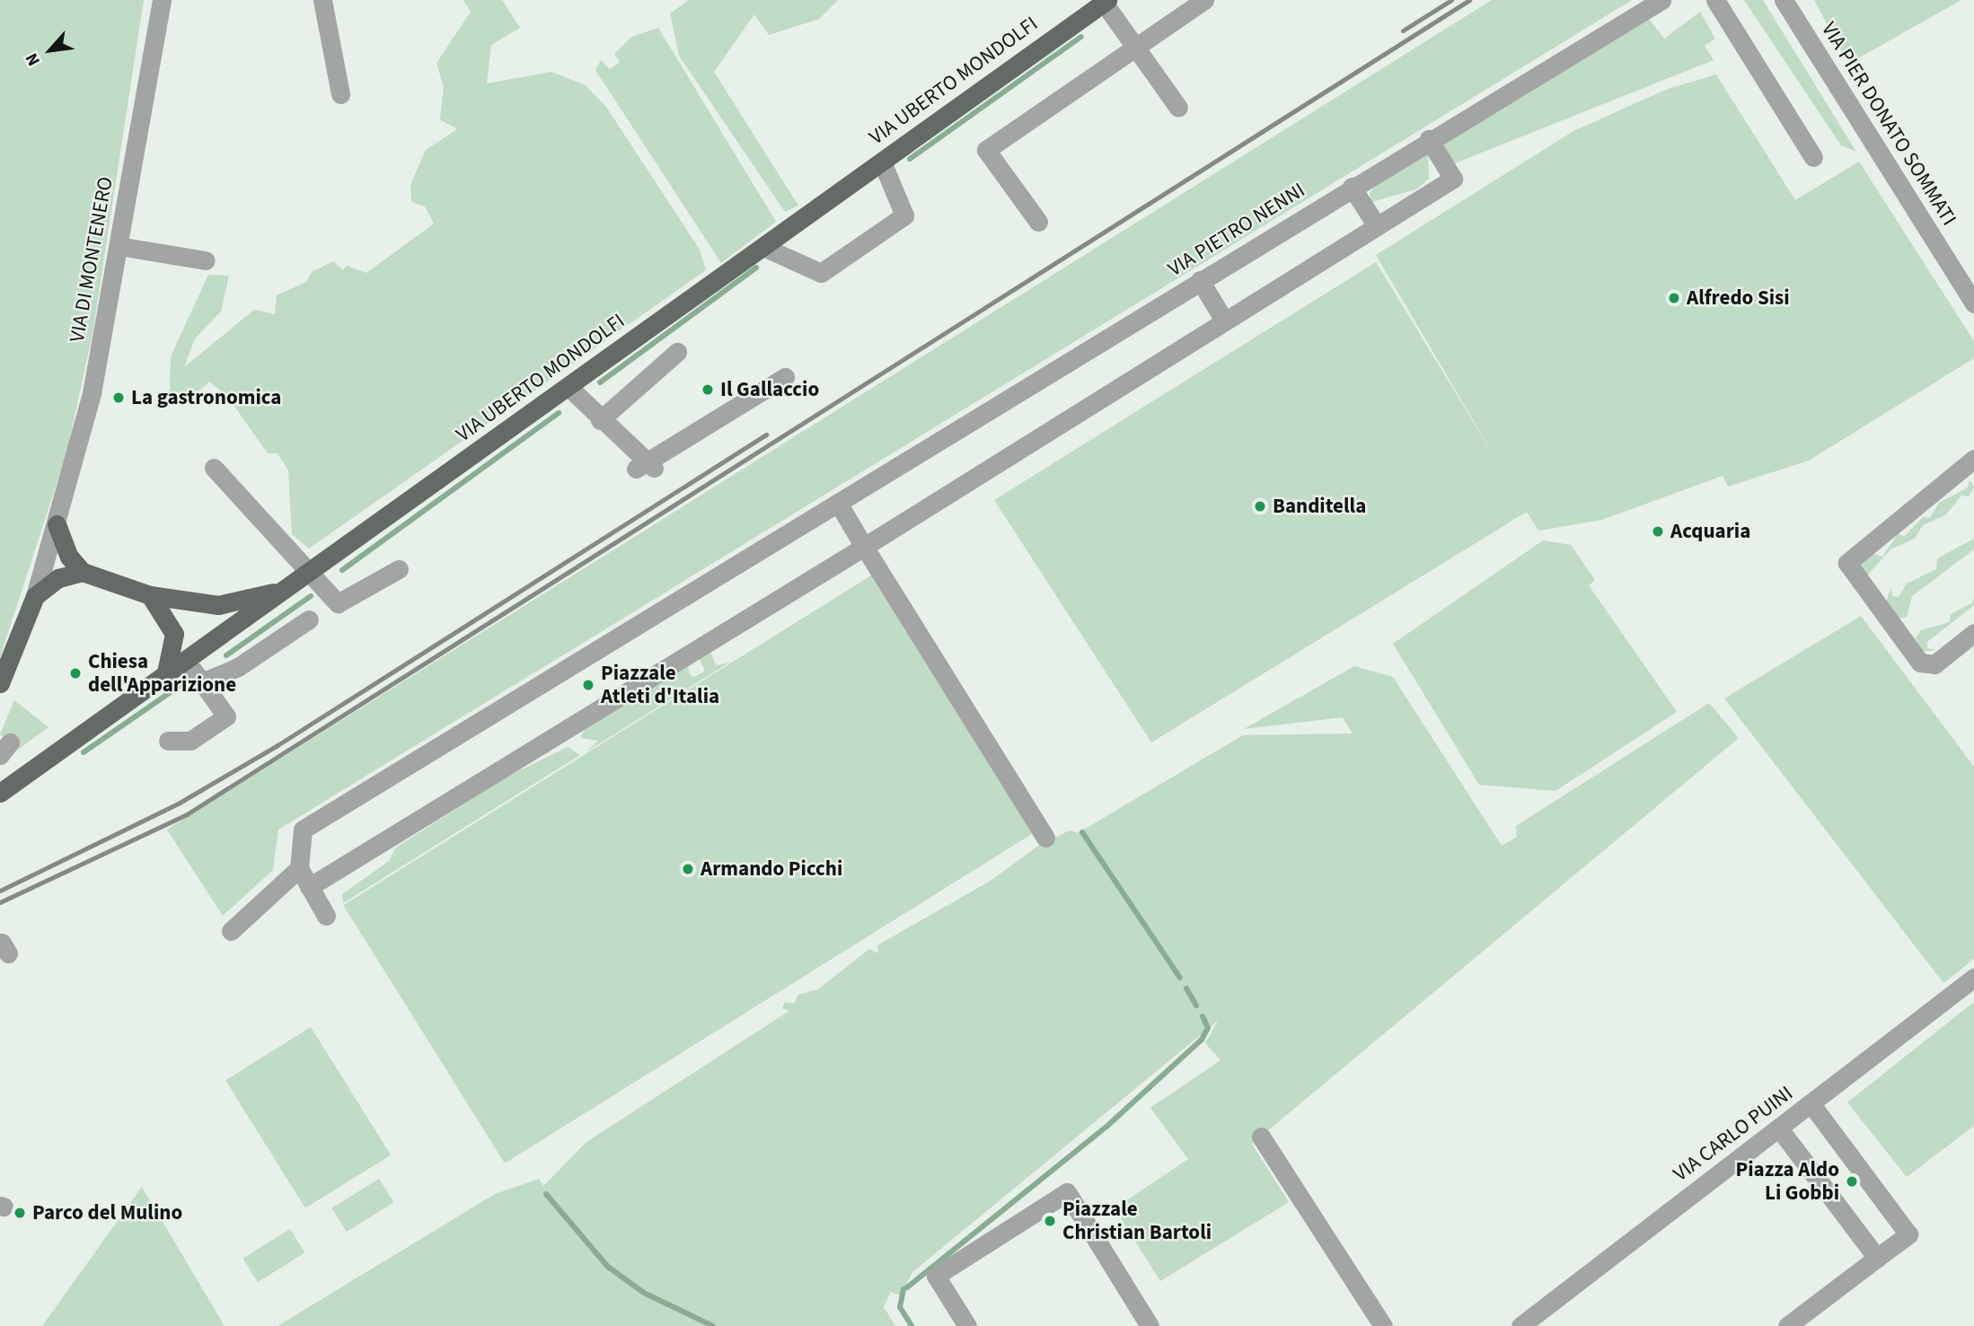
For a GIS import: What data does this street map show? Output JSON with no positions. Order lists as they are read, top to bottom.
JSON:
{
  "streets": {
    "main road": ["VIA UBERTO MONDOLFI", "VIA DI MONTENERO"],
    "street": ["VIA PIER DONATO SOMMATI", "VIA PIETRO NENNI", "VIA CARLO PUINI"]
  },
  "places": [
    "Alfredo Sisi",
    "Il Gallaccio",
    "La gastronomica",
    "Banditella",
    "Acquaria",
    "Chiesa dell'Apparizione",
    "Piazzale Atleti d'Italia",
    "Armando Picchi",
    "Piazza Aldo Li Gobbi",
    "Parco del Mulino",
    "Piazzale Christian Bartoli"
  ],
  "north": "bottom left"
}
